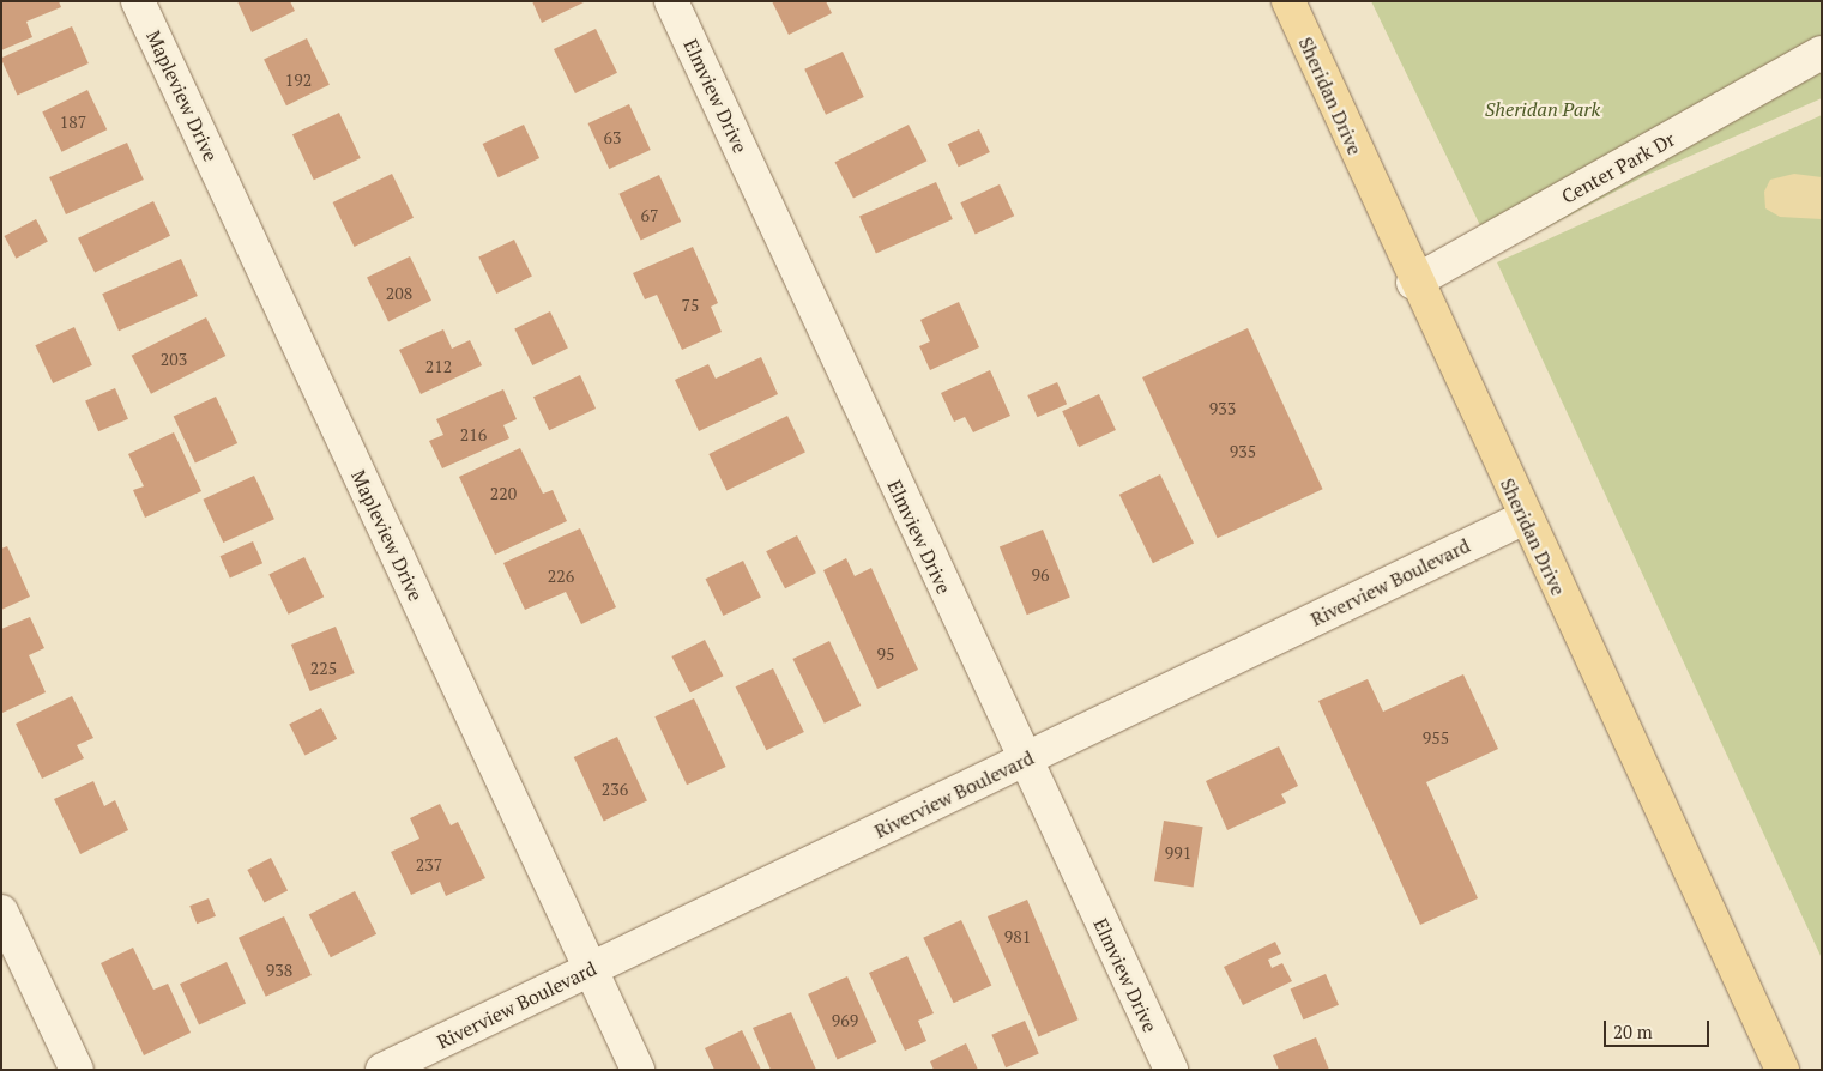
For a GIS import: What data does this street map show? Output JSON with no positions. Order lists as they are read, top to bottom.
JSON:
{
  "streets": {
    "main road": ["Sheridan Drive"],
    "street": [
      "Mapleview Drive",
      "Elmview Drive",
      "Center Park Dr",
      "Riverview Boulevard"
    ]
  },
  "crossings": [
    ["Mapleview Drive", "Riverview Boulevard"],
    ["Elmview Drive", "Riverview Boulevard"],
    ["Sheridan Drive", "Center Park Dr"],
    ["Sheridan Drive", "Riverview Boulevard"]
  ],
  "parks": ["Sheridan Park"],
  "house_numbers": [
    "192",
    "187",
    "63",
    "67",
    "208",
    "75",
    "203",
    "212",
    "933",
    "216",
    "935",
    "220",
    "96",
    "226",
    "95",
    "225",
    "955",
    "236",
    "991",
    "237",
    "981",
    "938",
    "969"
  ],
  "scale_bar": "20 m"
}
